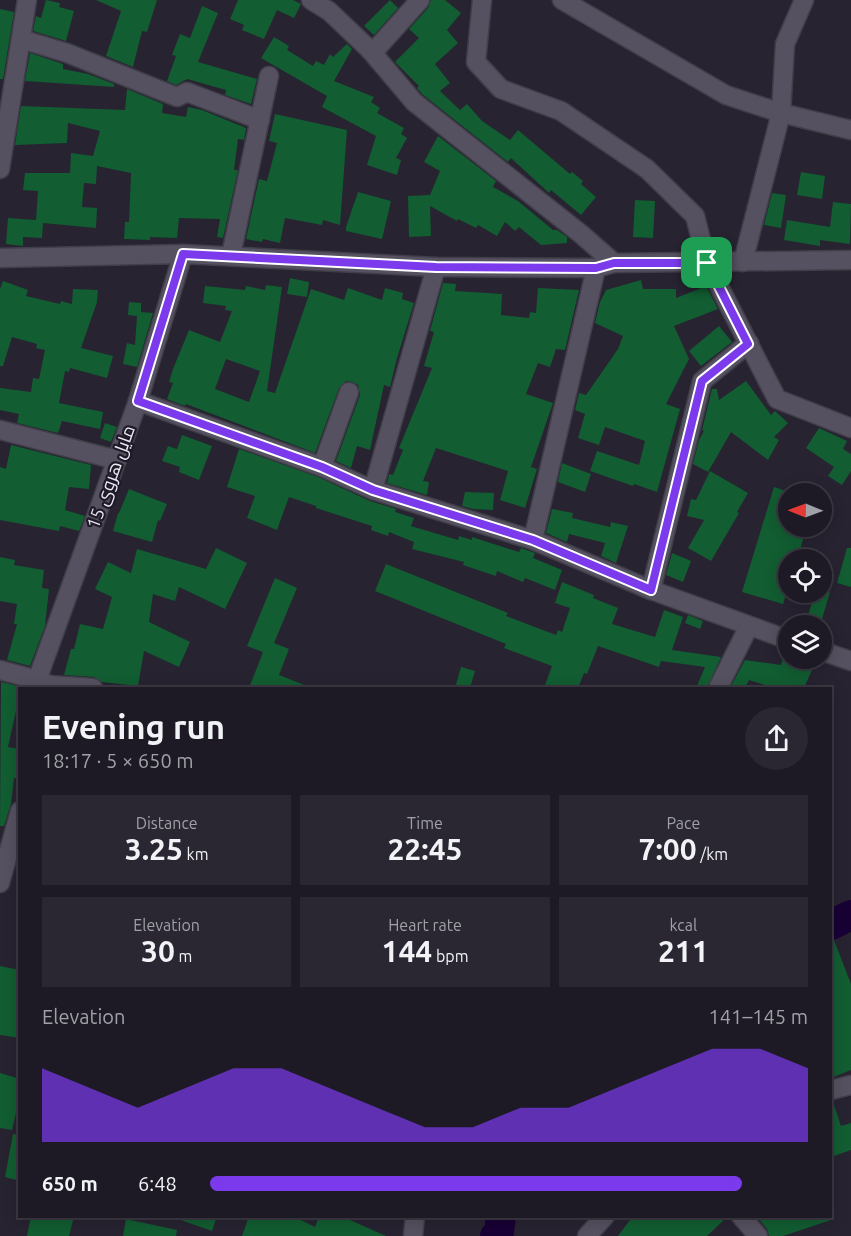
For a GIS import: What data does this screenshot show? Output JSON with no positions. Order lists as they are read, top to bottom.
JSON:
{
  "streets": {
    "street": ["مایل هروی 15"]
  },
  "north": "left",
  "page": {
    "heading": ["Evening run", "18:17 · 5 × 650 m"],
    "stats": [
      ["Distance", "3.25 km"],
      ["Time", "22:45"],
      ["Pace", "7:00 /km"],
      ["Elevation", "30 m"],
      ["Heart rate", "144 bpm"],
      ["kcal", "211"]
    ],
    "chart": ["Elevation", "141–145 m"],
    "list": [
      {
        "name": "650 m",
        "note": "6:48"
      }
    ]
  }
}
